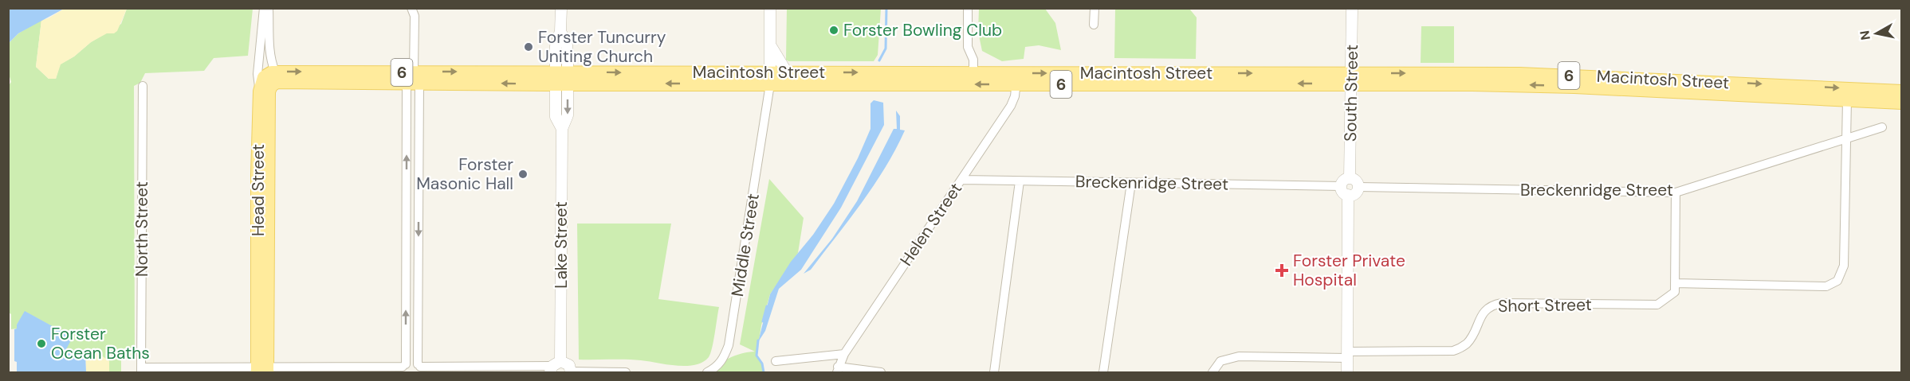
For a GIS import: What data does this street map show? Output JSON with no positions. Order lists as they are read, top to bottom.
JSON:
{
  "streets": {
    "main road": ["6", "Macintosh Street", "Head Street"],
    "street": [
      "South Street",
      "Breckenridge Street",
      "Helen Street",
      "North Street",
      "Lake Street",
      "Middle Street",
      "Short Street"
    ]
  },
  "crossings": [
    ["Macintosh Street", "South Street"],
    ["Macintosh Street", "Head Street"],
    ["Macintosh Street", "Helen Street"],
    ["Macintosh Street", "Lake Street"],
    ["Macintosh Street", "Middle Street"],
    ["South Street", "Breckenridge Street"],
    ["Breckenridge Street", "Helen Street"]
  ],
  "places": {
    "other": [
      "Forster Bowling Club",
      "Forster Tuncurry Uniting Church",
      "Forster Masonic Hall",
      "Forster Ocean Baths"
    ],
    "health": ["Forster Private Hospital"]
  },
  "north": "left"
}
